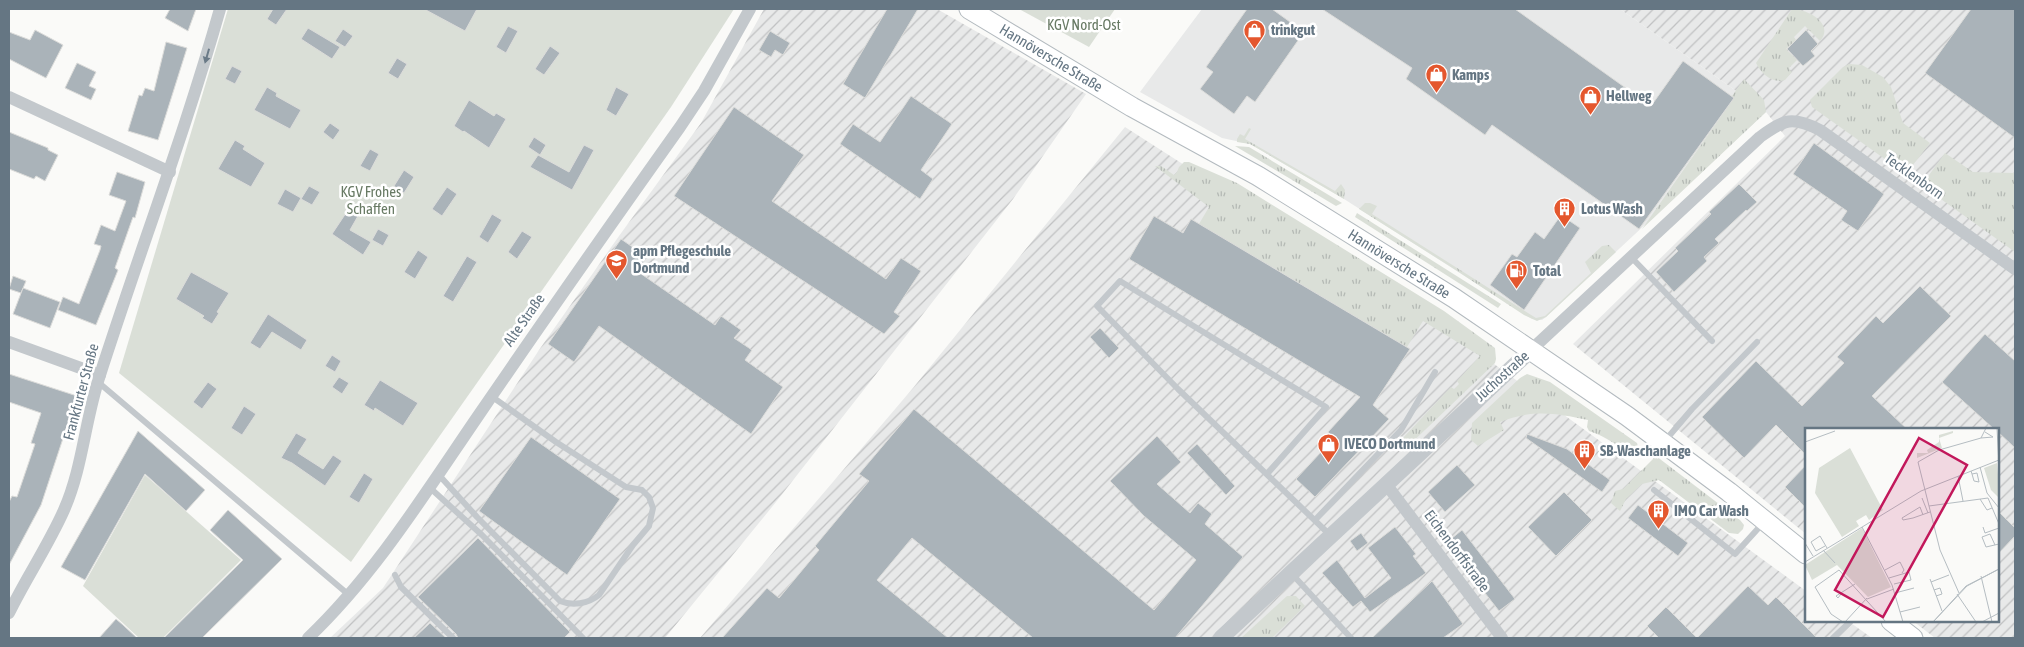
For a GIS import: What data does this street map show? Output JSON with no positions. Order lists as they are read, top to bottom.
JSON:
{
  "streets": {
    "main road": ["Hannöversche Straße"],
    "street": [
      "Tecklenborn",
      "Alte Straße",
      "Juchostraße",
      "Frankfurter Straße",
      "Eichendorffstraße"
    ]
  },
  "crossings": [
    ["Hannöversche Straße", "Juchostraße"],
    ["Tecklenborn", "Juchostraße"],
    ["Juchostraße", "Eichendorffstraße"]
  ],
  "parks": ["KGV Nord-Ost", "KGV Frohes Schaffen"],
  "places": {
    "shop": [
      "trinkgut",
      "Kamps",
      "Hellweg",
      "IVECO Dortmund"
    ],
    "building": ["Lotus Wash", "SB-Waschanlage", "IMO Car Wash"],
    "school or university": ["apm Pflegeschule Dortmund"],
    "fuel station": ["Total"]
  }
}
